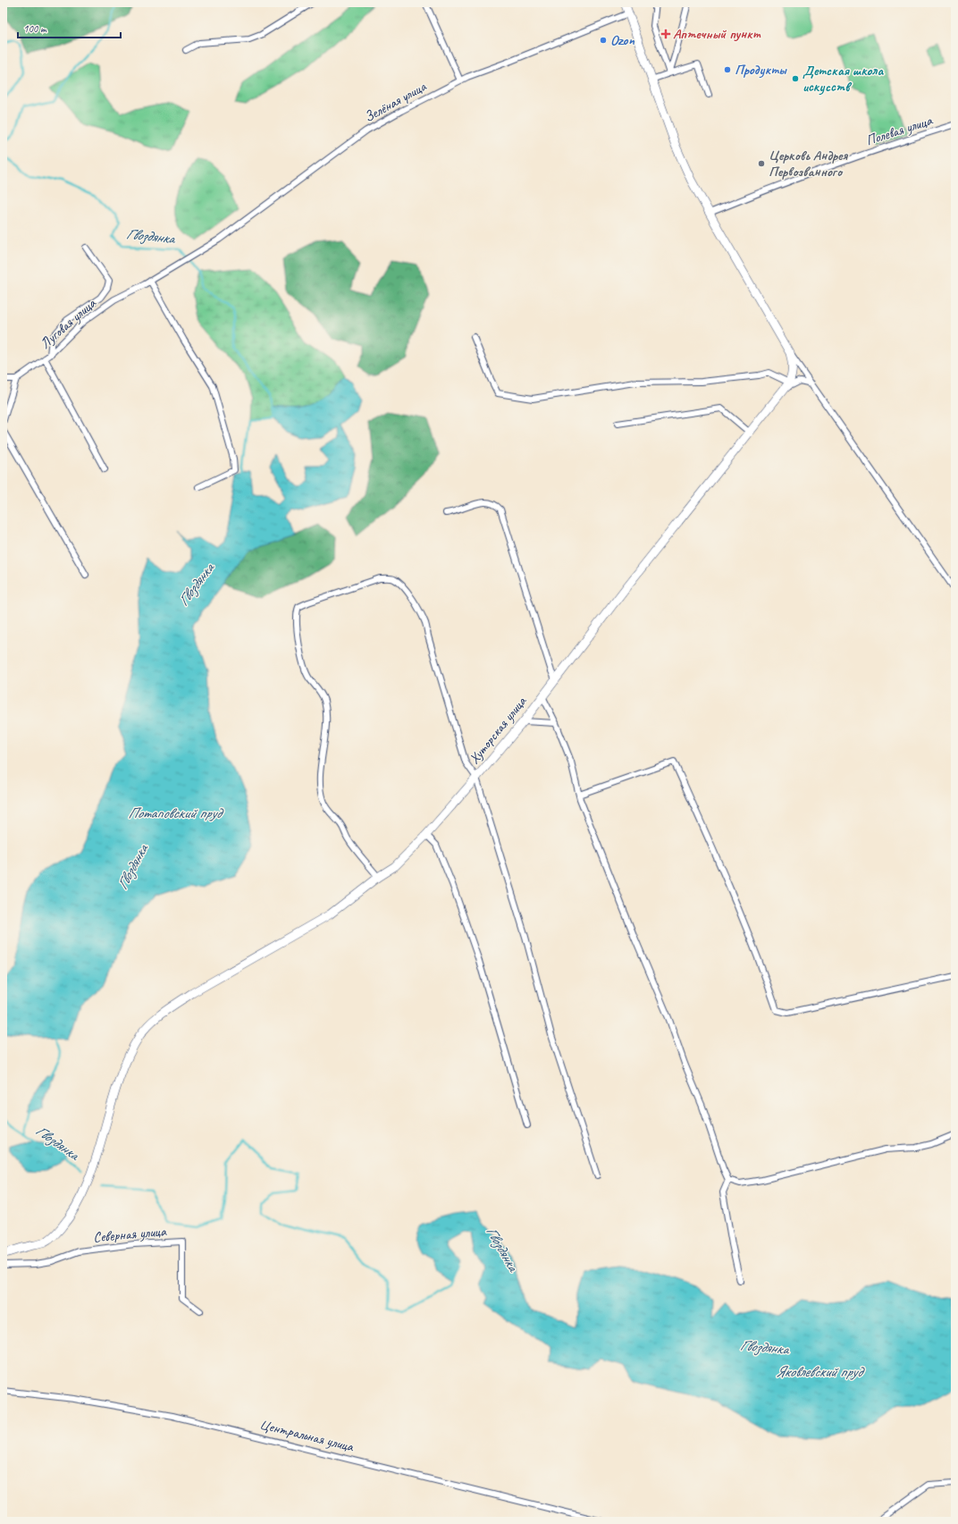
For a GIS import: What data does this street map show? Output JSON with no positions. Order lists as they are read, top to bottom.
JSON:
{
  "streets": {
    "main road": ["Хуторская улица"],
    "street": [
      "Зелёная улица",
      "Полевая улица",
      "Луговая улица",
      "Северная улица",
      "Центральная улица"
    ]
  },
  "crossings": [
    ["Зелёная улица", "Луговая улица"]
  ],
  "water": ["Гвоздянка", "Потаповский пруд", "Яковлевский пруд"],
  "places": {
    "health": ["Аптечный пункт"],
    "other": [
      "Ozon",
      "Продукты",
      "Детская школа искусств",
      "Церковь Андрея Первозванного"
    ]
  },
  "scale_bar": "100 m"
}
